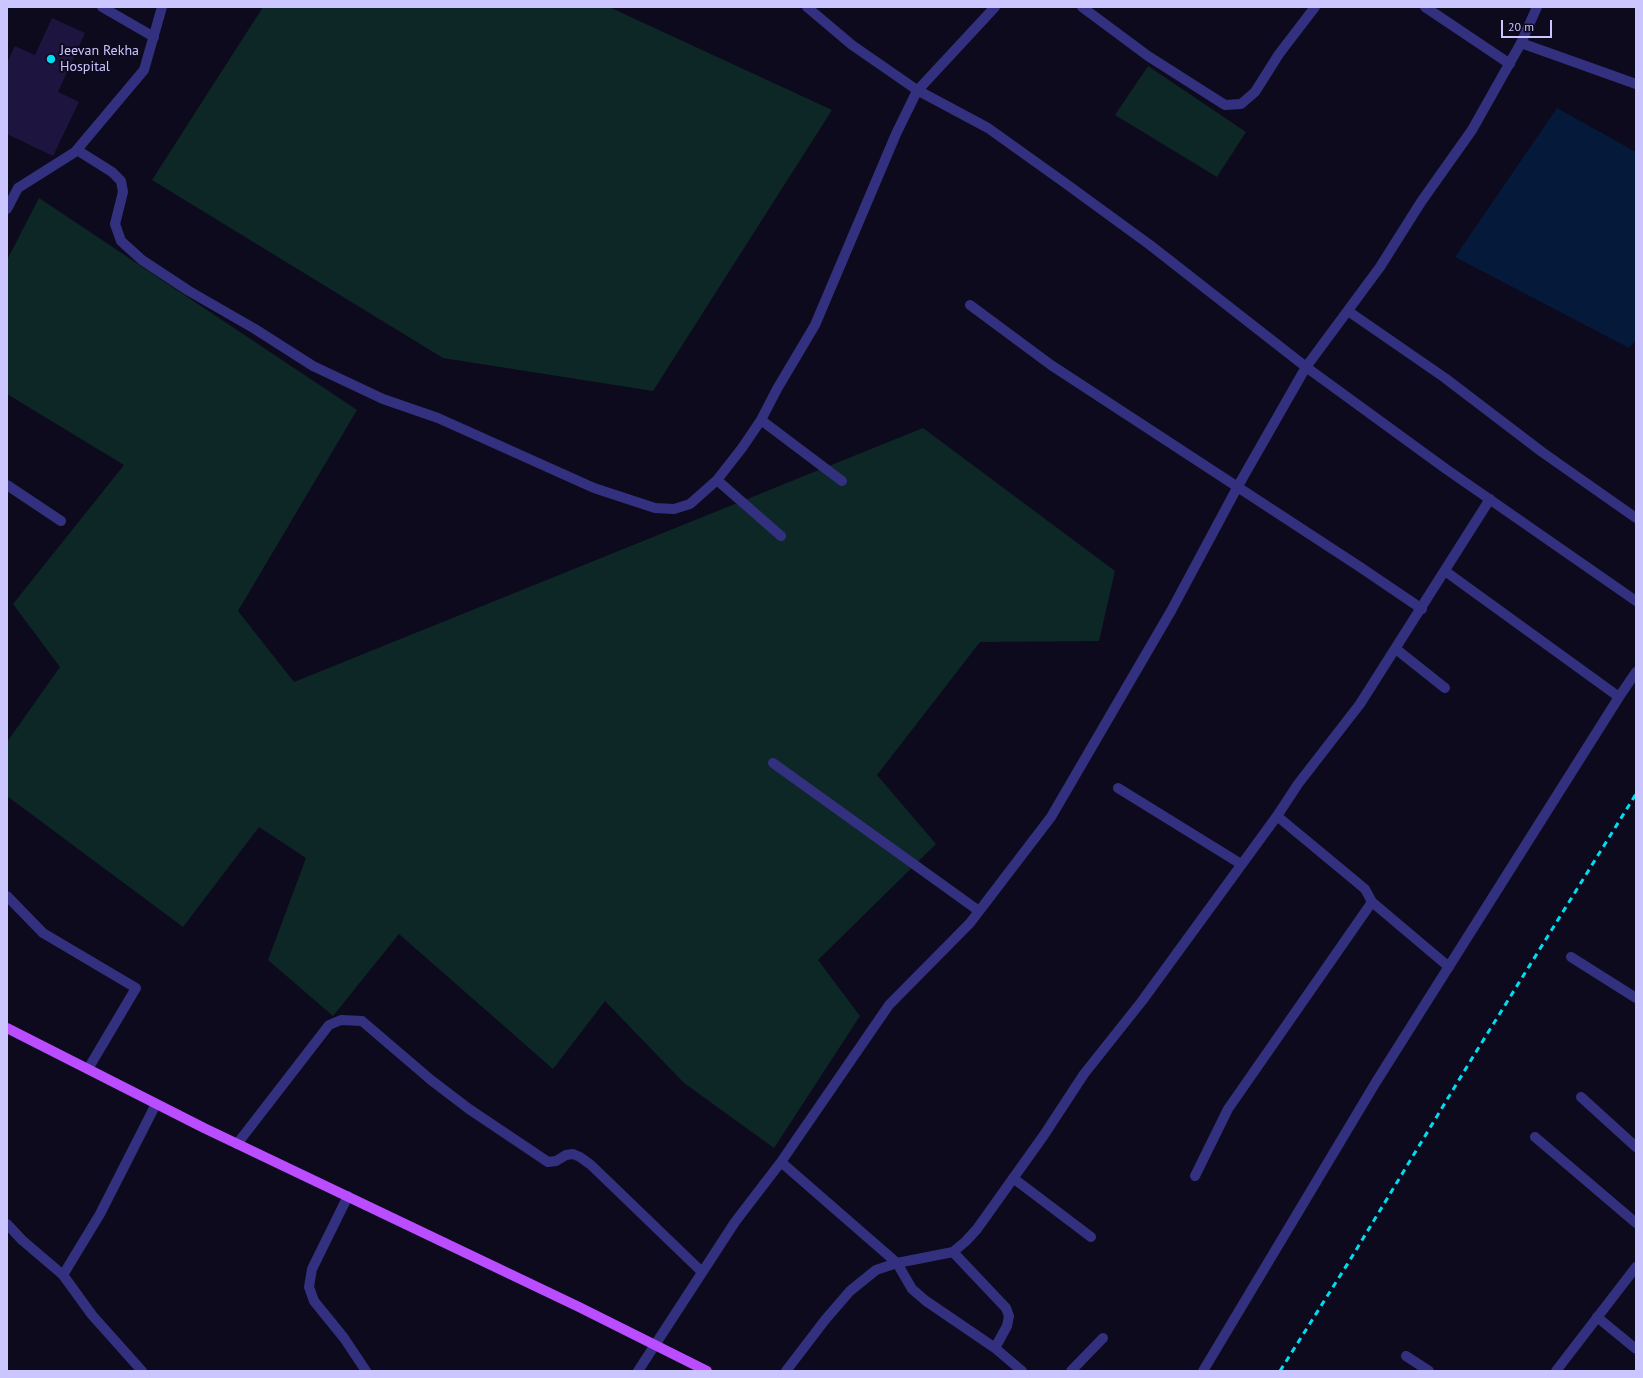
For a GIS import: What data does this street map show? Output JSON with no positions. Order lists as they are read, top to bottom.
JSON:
{
  "places": ["Jeevan Rekha Hospital"],
  "scale_bar": "20 m"
}
